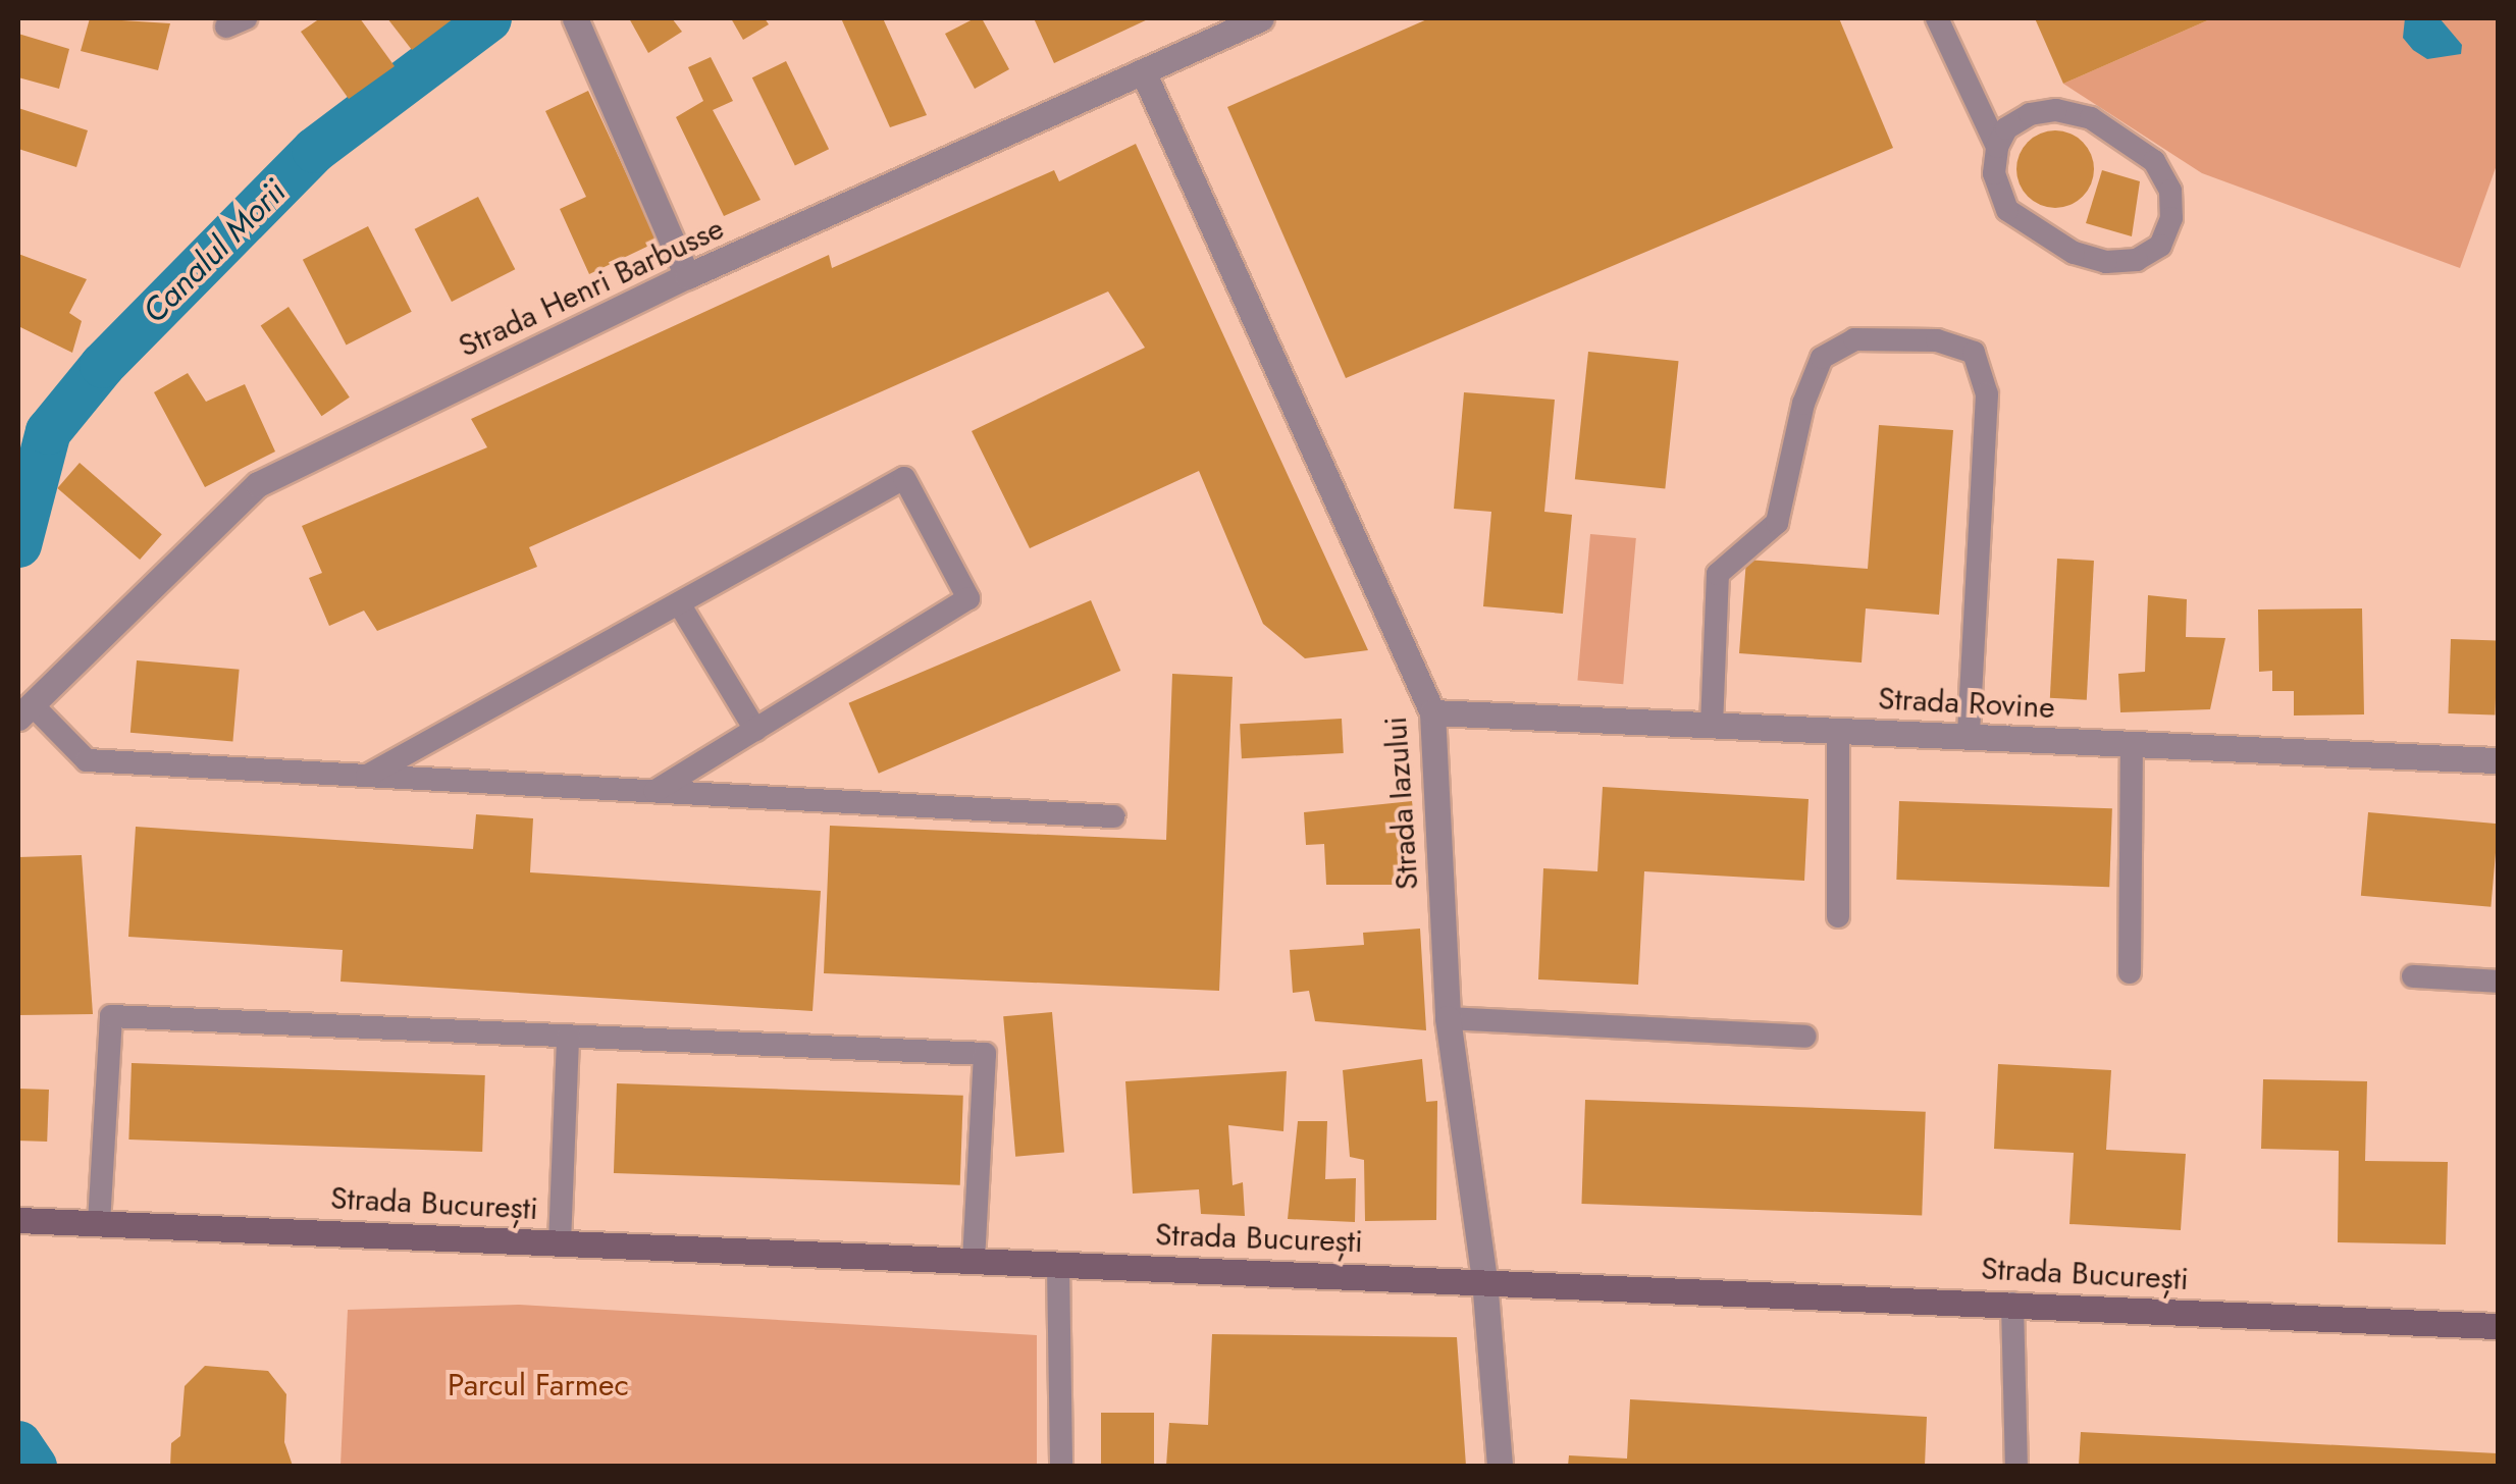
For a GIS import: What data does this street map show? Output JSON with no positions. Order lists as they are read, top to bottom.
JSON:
{
  "streets": {
    "main road": ["Strada București"],
    "street": ["Strada Henri Barbusse", "Strada Rovine", "Strada Iazului"]
  },
  "crossings": [
    ["Strada Henri Barbusse", "Strada Iazului"],
    ["Strada Rovine", "Strada Iazului"],
    ["Strada Iazului", "Strada București"]
  ],
  "water": ["Canalul Morii"],
  "parks": ["Parcul Farmec"]
}
